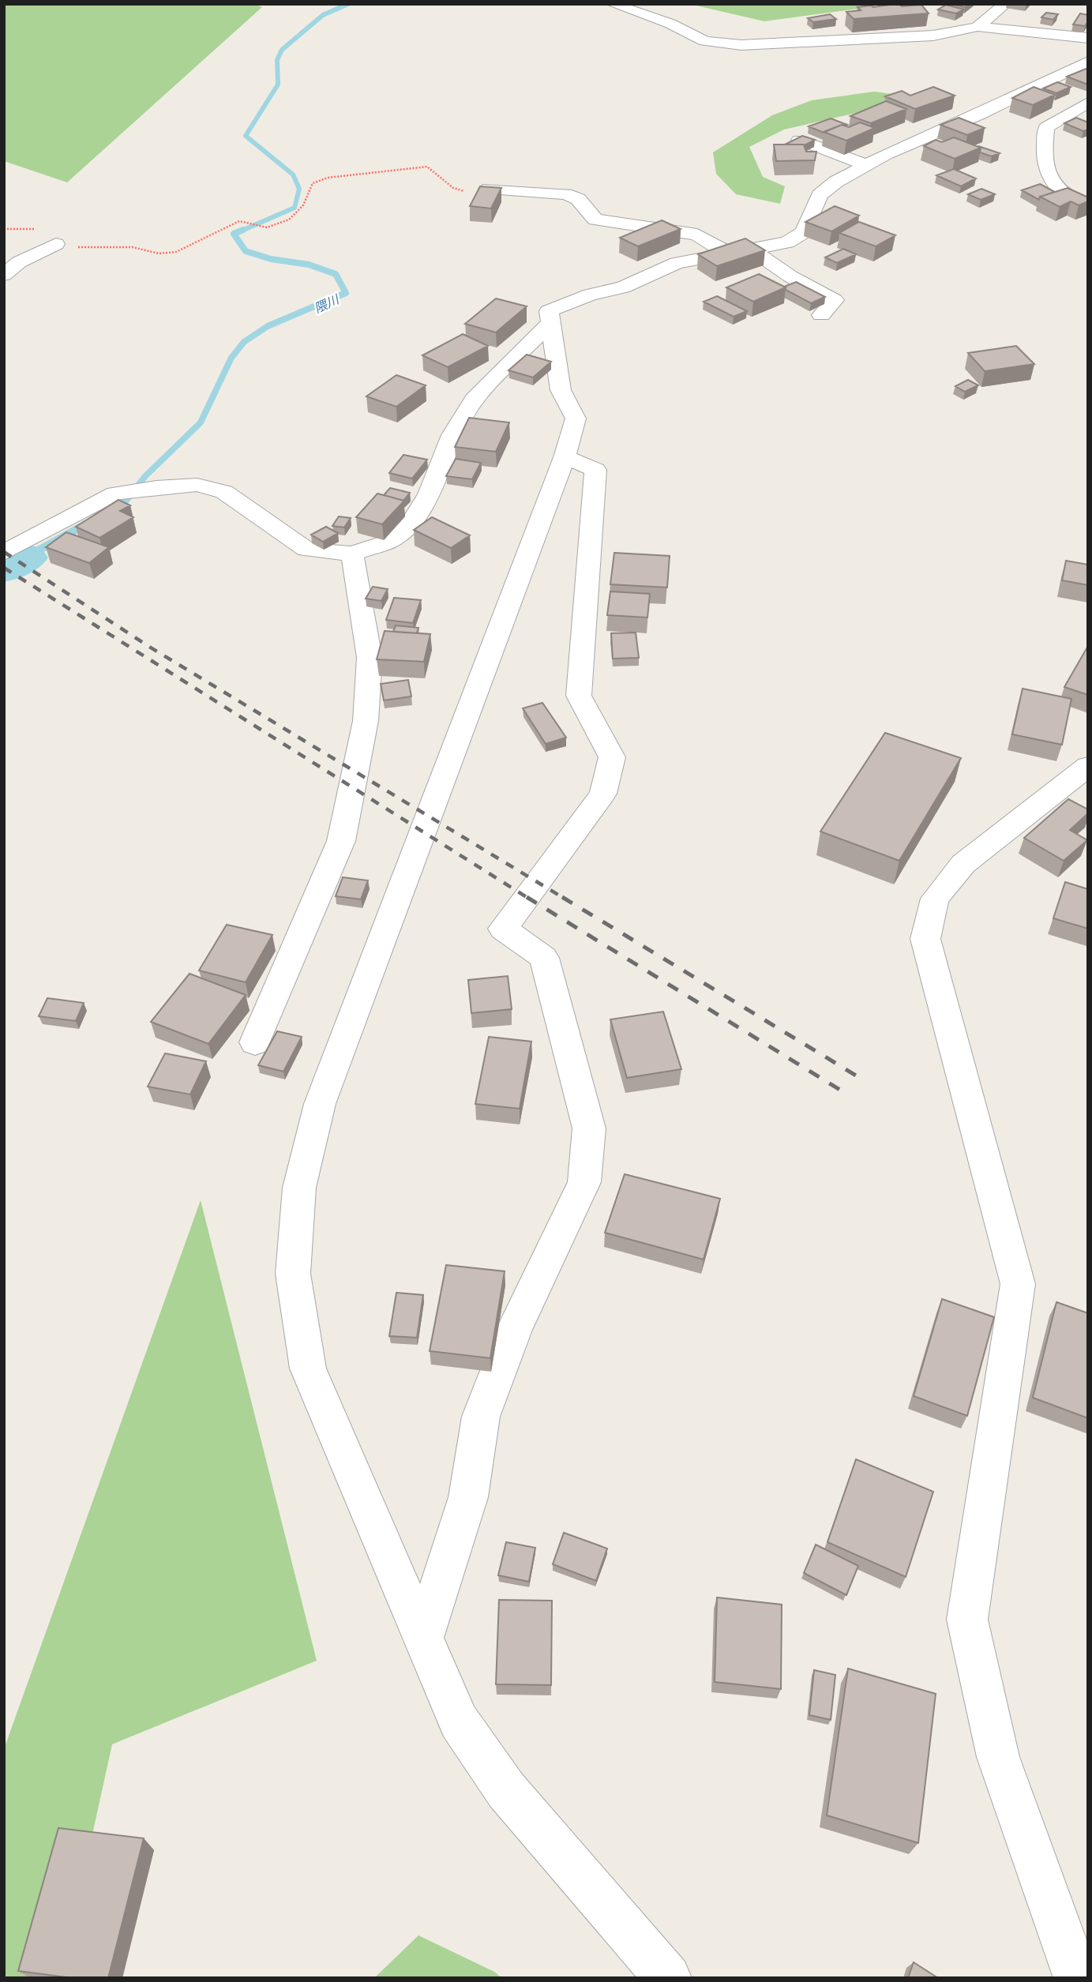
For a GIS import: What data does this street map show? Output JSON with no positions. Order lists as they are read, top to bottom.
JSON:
{
  "water": ["隈川"]
}
